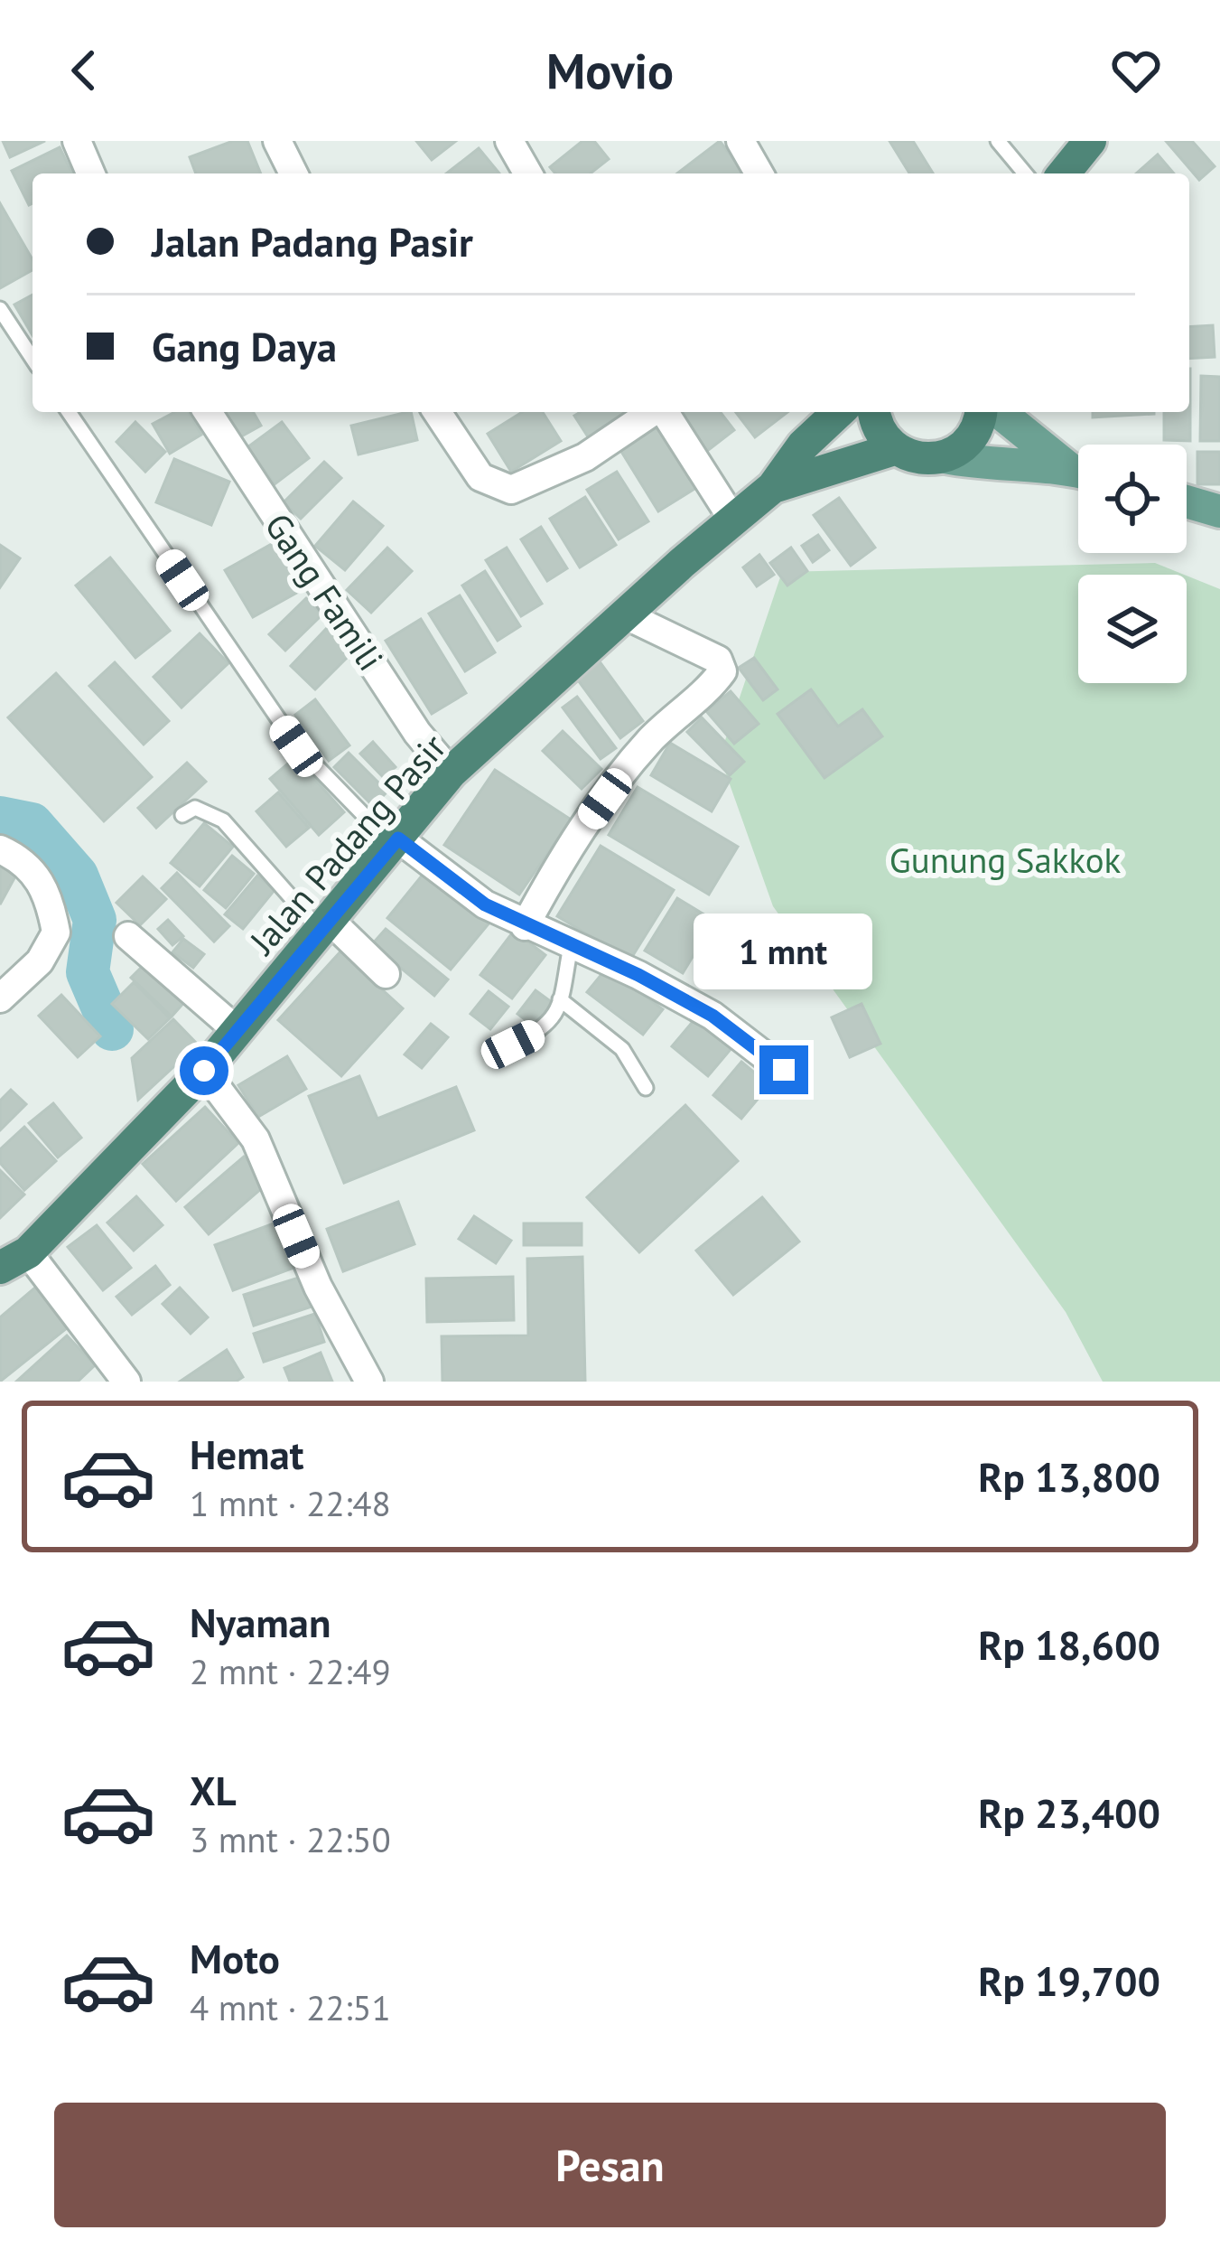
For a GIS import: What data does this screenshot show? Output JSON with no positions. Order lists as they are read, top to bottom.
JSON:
{
  "streets": {
    "highway": ["Jalan Padang Pasir"],
    "street": ["Gang Famili"]
  },
  "crossings": [
    ["Gang Famili", "Jalan Padang Pasir"]
  ],
  "parks": ["Gunung Sakkok"],
  "page": {
    "header": "Movio",
    "banner": ["Jalan Padang Pasir", "Gang Daya"],
    "bubble": "1 mnt",
    "list": [
      {
        "name": "Hemat",
        "note": "1 mnt · 22:48",
        "value": "Rp 13,800"
      },
      {
        "name": "Nyaman",
        "note": "2 mnt · 22:49",
        "value": "Rp 18,600"
      },
      {
        "name": "XL",
        "note": "3 mnt · 22:50",
        "value": "Rp 23,400"
      },
      {
        "name": "Moto",
        "note": "4 mnt · 22:51",
        "value": "Rp 19,700"
      }
    ],
    "buttons": "Pesan"
  }
}
